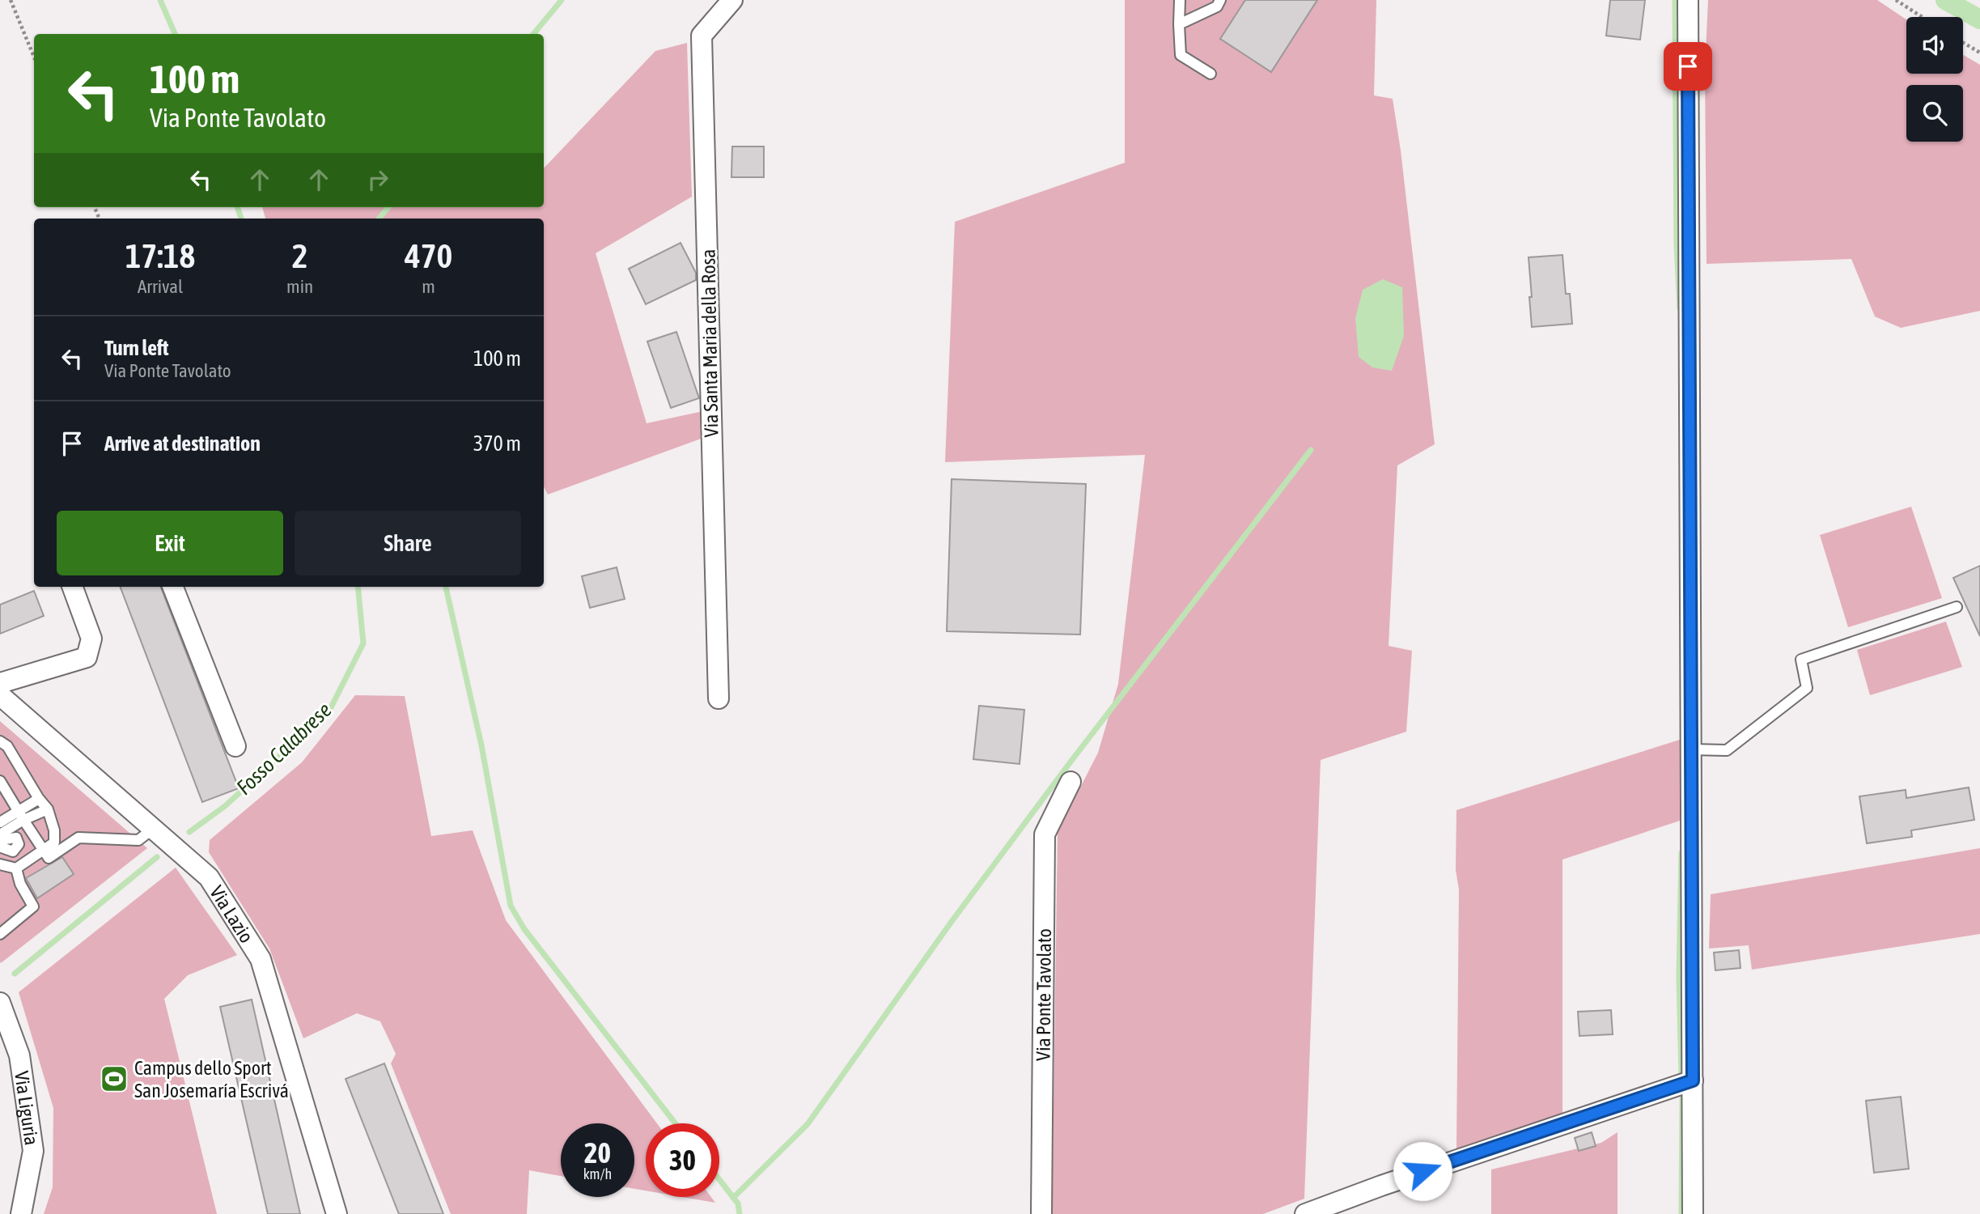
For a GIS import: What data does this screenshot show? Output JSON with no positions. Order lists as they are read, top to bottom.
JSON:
{
  "streets": {
    "street": [
      "Via Santa Maria della Rosa",
      "Via Lazio",
      "Via Ponte Tavolato",
      "Via Liguria"
    ]
  },
  "water": ["Fosso Calabrese"],
  "places": {
    "sports": ["Campus dello Sport San Josemaría Escrivá"]
  },
  "page": {
    "turn": ["100 m", "Via Ponte Tavolato"],
    "eta": [
      "17:18",
      "Arrival",
      "2",
      "min",
      "470",
      "m"
    ],
    "list": [
      {
        "name": "Turn left",
        "note": "Via Ponte Tavolato",
        "value": "100 m"
      },
      {
        "name": "Arrive at destination",
        "value": "370 m"
      }
    ],
    "buttons": ["Exit", "Share"],
    "speed": "20 km/h",
    "limit": "30"
  }
}
